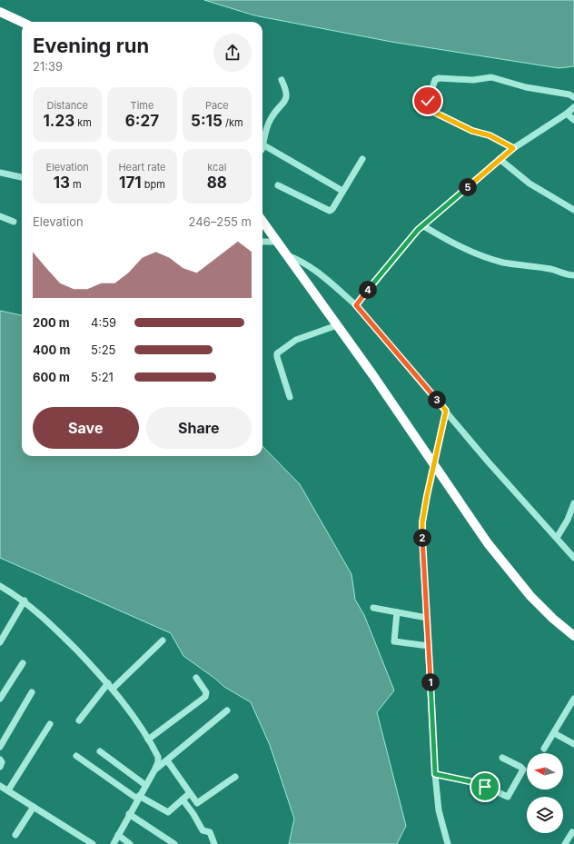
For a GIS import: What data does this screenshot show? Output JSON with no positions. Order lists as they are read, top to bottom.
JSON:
{
  "north": "left",
  "page": {
    "heading": ["Evening run", "21:39"],
    "stats": [
      ["Distance", "1.23 km"],
      ["Time", "6:27"],
      ["Pace", "5:15 /km"],
      ["Elevation", "13 m"],
      ["Heart rate", "171 bpm"],
      ["kcal", "88"]
    ],
    "pins": [
      "5",
      "4",
      "3",
      "2",
      "1"
    ],
    "chart": ["Elevation", "246–255 m"],
    "list": [
      {
        "name": "200 m",
        "note": "4:59"
      },
      {
        "name": "400 m",
        "note": "5:25"
      },
      {
        "name": "600 m",
        "note": "5:21"
      }
    ],
    "buttons": ["Save", "Share"]
  }
}
